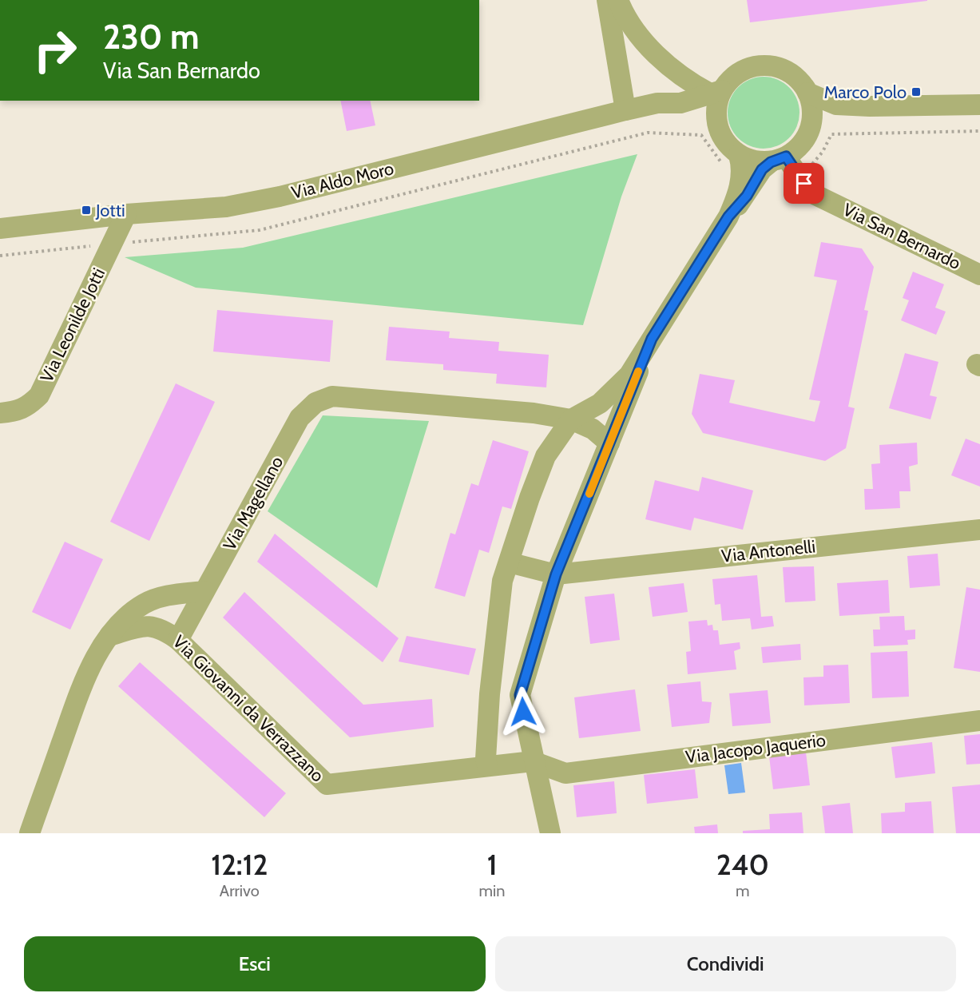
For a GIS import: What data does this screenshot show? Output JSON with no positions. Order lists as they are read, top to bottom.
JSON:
{
  "streets": {
    "street": [
      "Via Aldo Moro",
      "Via San Bernardo",
      "Via Leonilde Jotti",
      "Via Magellano",
      "Via Antonelli",
      "Via Giovanni da Verrazzano",
      "Via Jacopo Jaquerio"
    ]
  },
  "crossings": [
    ["Via Aldo Moro", "Via San Bernardo"],
    ["Via Aldo Moro", "Via Leonilde Jotti"],
    ["Via Magellano", "Via Giovanni da Verrazzano"],
    ["Via Giovanni da Verrazzano", "Via Jacopo Jaquerio"]
  ],
  "places": {
    "transit": ["Marco Polo", "Jotti"]
  },
  "page": {
    "turn": ["230 m", "Via San Bernardo"],
    "eta": [
      "12:12",
      "Arrivo",
      "1",
      "min",
      "240",
      "m"
    ],
    "buttons": ["Esci", "Condividi"]
  }
}
